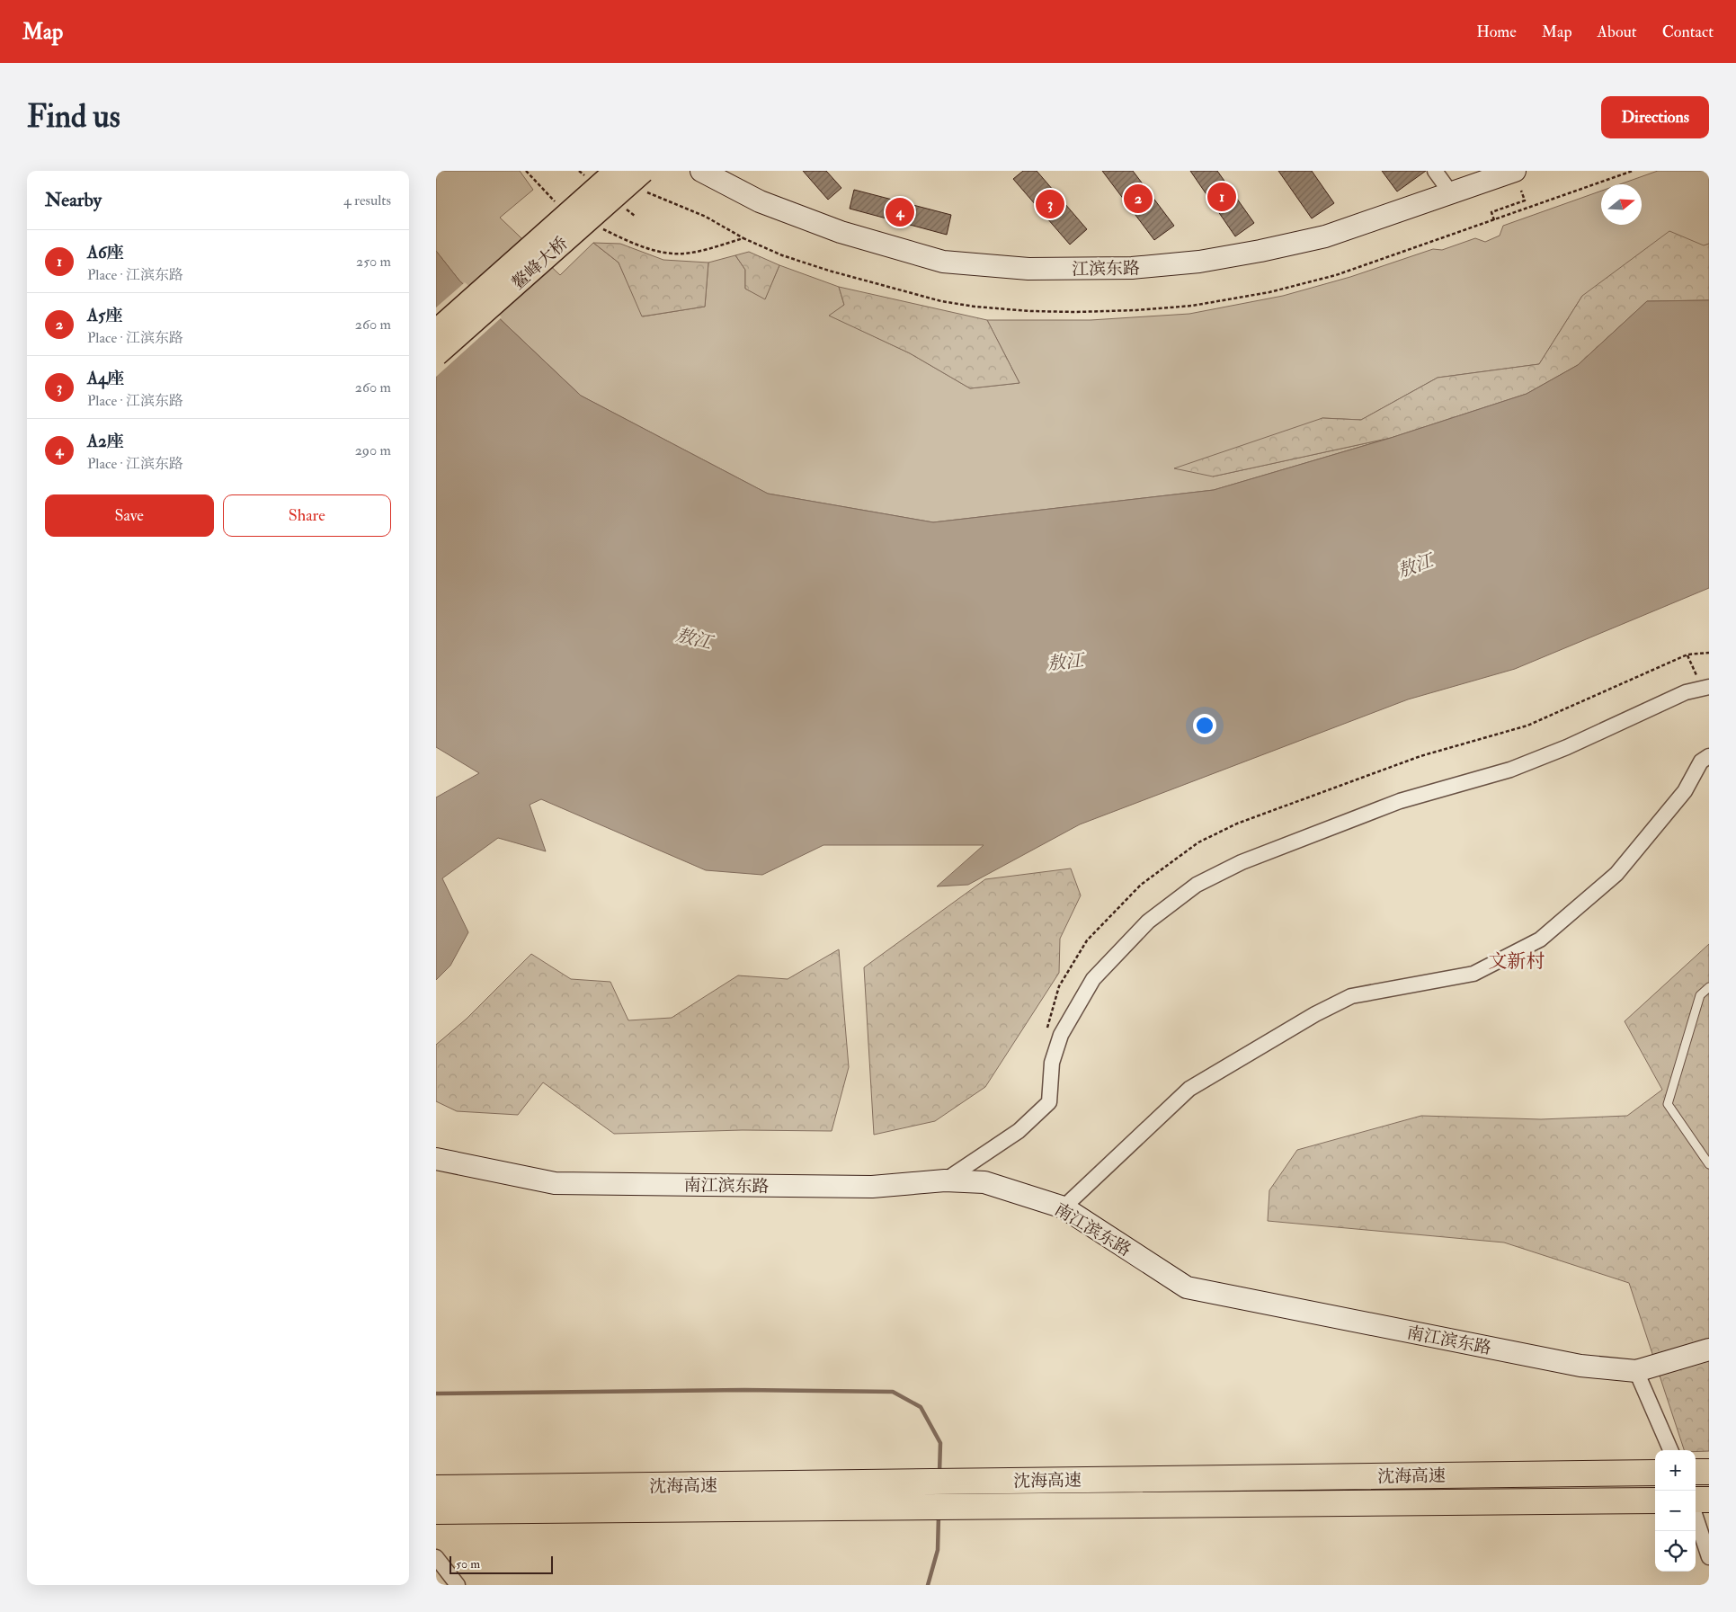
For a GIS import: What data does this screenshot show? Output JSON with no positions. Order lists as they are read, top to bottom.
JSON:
{
  "streets": {
    "highway": ["沈海高速"],
    "main road": ["鳌峰大桥", "江滨东路", "南江滨东路"]
  },
  "districts": ["文新村"],
  "water": ["敖江"],
  "scale_bar": "50 m",
  "north": "right",
  "page": {
    "header": "Map",
    "nav": [
      "Home",
      "Map",
      "About",
      "Contact"
    ],
    "buttons": [
      "Directions",
      ["Save", "Share"]
    ],
    "title": "Find us",
    "heading": ["Nearby", "4 results"],
    "pins": [
      "1",
      "2",
      "3",
      "4"
    ],
    "list": [
      {
        "mark": "1",
        "name": "A6座",
        "note": "Place · 江滨东路",
        "value": "250 m"
      },
      {
        "mark": "2",
        "name": "A5座",
        "note": "Place · 江滨东路",
        "value": "260 m"
      },
      {
        "mark": "3",
        "name": "A4座",
        "note": "Place · 江滨东路",
        "value": "260 m"
      },
      {
        "mark": "4",
        "name": "A2座",
        "note": "Place · 江滨东路",
        "value": "290 m"
      }
    ],
    "map_buttons": ["+", "−"],
    "scale": "50 m"
  }
}
